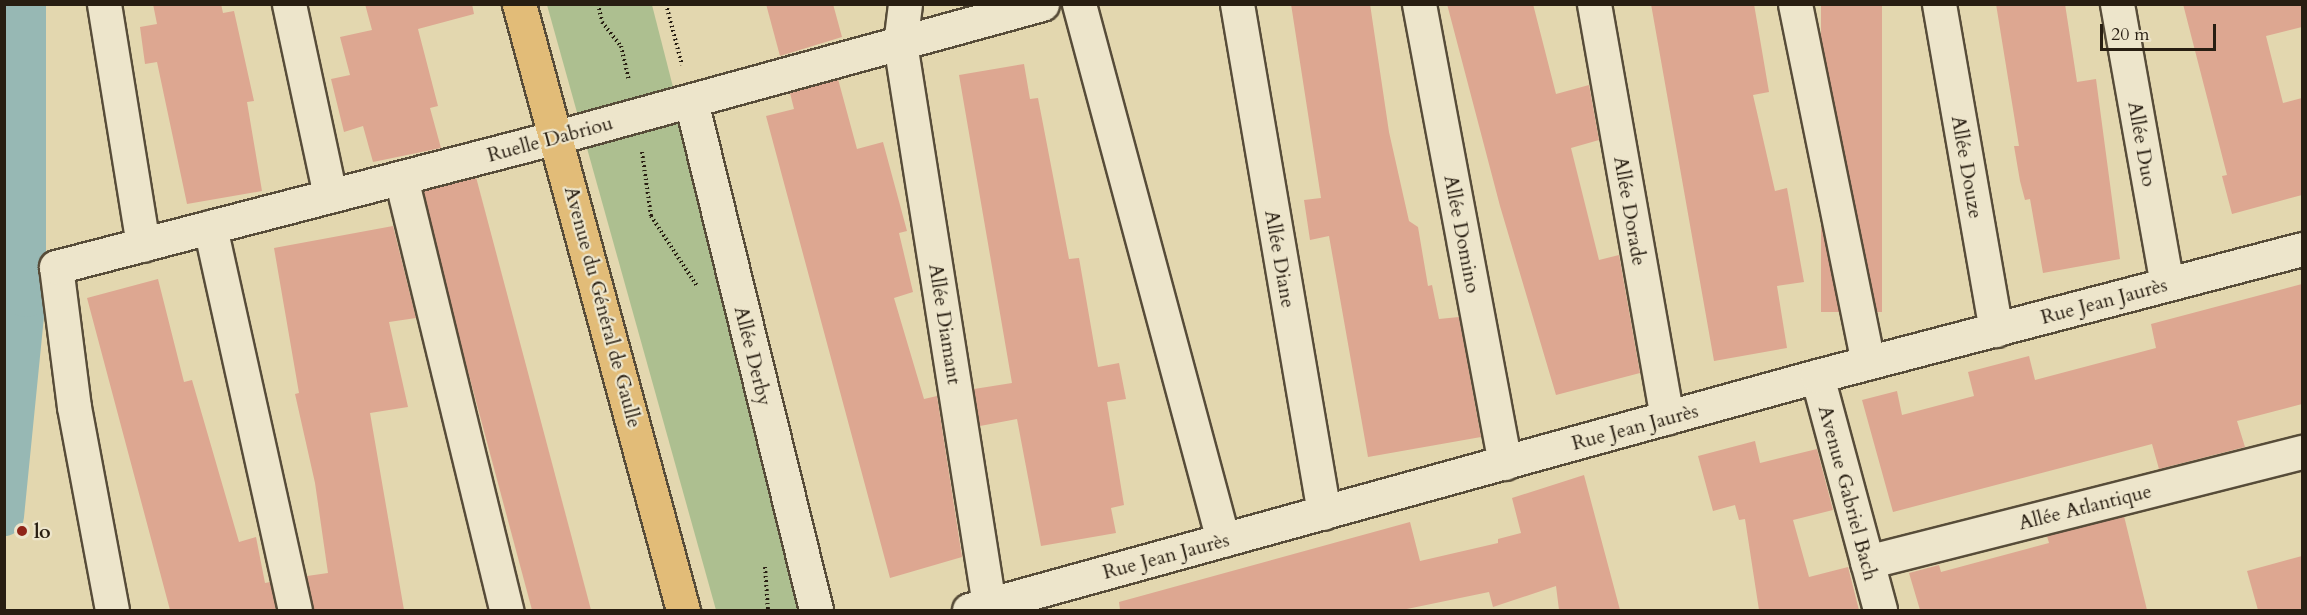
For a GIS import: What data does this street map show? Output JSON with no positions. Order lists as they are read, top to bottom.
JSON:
{
  "streets": {
    "main road": ["Avenue du Général de Gaulle"],
    "street": [
      "Ruelle Dabriou",
      "Allée Duo",
      "Allée Douze",
      "Allée Dorade",
      "Allée Domino",
      "Allée Diane",
      "Rue Jean Jaurès",
      "Allée Diamant",
      "Allée Derby",
      "Avenue Gabriel Bach",
      "Allée Atlantique"
    ]
  },
  "crossings": [
    ["Ruelle Dabriou", "Avenue du Général de Gaulle"],
    ["Ruelle Dabriou", "Allée Diamant"],
    ["Ruelle Dabriou", "Allée Derby"],
    ["Allée Duo", "Rue Jean Jaurès"],
    ["Allée Douze", "Rue Jean Jaurès"],
    ["Allée Dorade", "Rue Jean Jaurès"],
    ["Allée Domino", "Rue Jean Jaurès"],
    ["Allée Diane", "Rue Jean Jaurès"],
    ["Rue Jean Jaurès", "Allée Diamant"],
    ["Rue Jean Jaurès", "Avenue Gabriel Bach"],
    ["Avenue Gabriel Bach", "Allée Atlantique"]
  ],
  "places": ["lo"],
  "scale_bar": "20 m"
}
